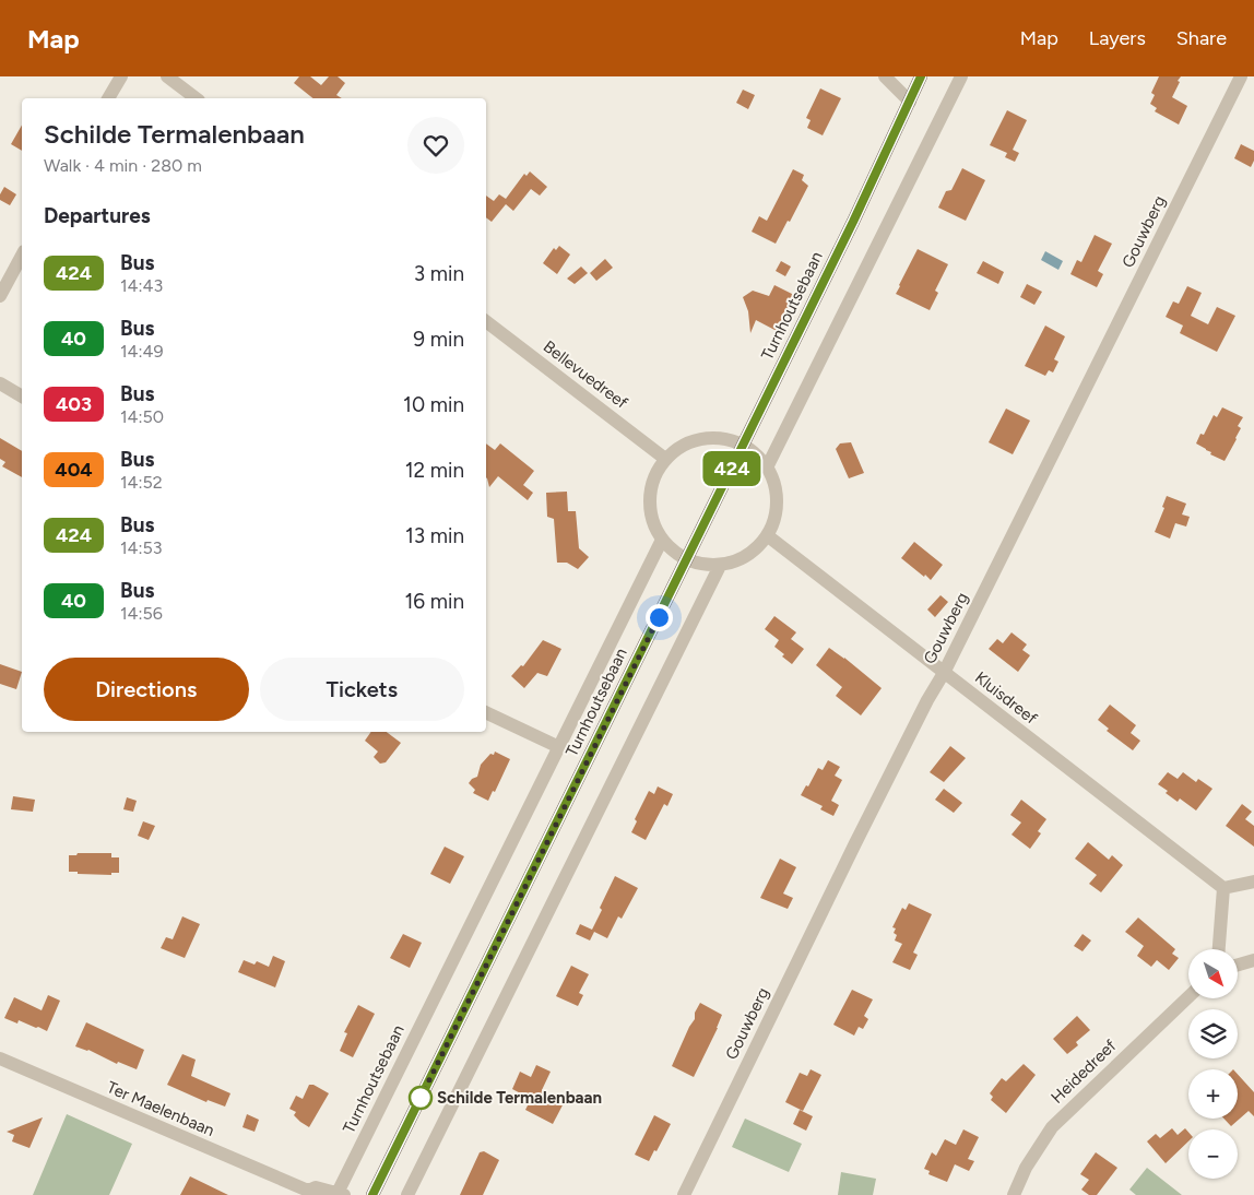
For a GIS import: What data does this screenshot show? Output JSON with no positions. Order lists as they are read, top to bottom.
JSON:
{
  "streets": {
    "main road": ["Turnhoutsebaan"],
    "street": [
      "Gouwberg",
      "Bellevuedreef",
      "Kluisdreef",
      "Heidedreef",
      "Ter Maelenbaan"
    ]
  },
  "crossings": [
    ["Gouwberg", "Kluisdreef"],
    ["Turnhoutsebaan", "Ter Maelenbaan"]
  ],
  "places": ["Schilde Termalenbaan"],
  "lines": ["bus line 424"],
  "north": "bottom right",
  "page": {
    "header": "Map",
    "nav": ["Map", "Layers", "Share"],
    "on_map": "424",
    "heading": [
      ["Schilde Termalenbaan", "Walk · 4 min · 280 m"],
      "Departures"
    ],
    "list": [
      {
        "mark": "424",
        "name": "Bus",
        "note": "14:43",
        "value": "3 min"
      },
      {
        "mark": "40",
        "name": "Bus",
        "note": "14:49",
        "value": "9 min"
      },
      {
        "mark": "403",
        "name": "Bus",
        "note": "14:50",
        "value": "10 min"
      },
      {
        "mark": "404",
        "name": "Bus",
        "note": "14:52",
        "value": "12 min"
      },
      {
        "mark": "424",
        "name": "Bus",
        "note": "14:53",
        "value": "13 min"
      },
      {
        "mark": "40",
        "name": "Bus",
        "note": "14:56",
        "value": "16 min"
      }
    ],
    "buttons": ["Directions", "Tickets"],
    "map_buttons": ["+", "−"]
  }
}
